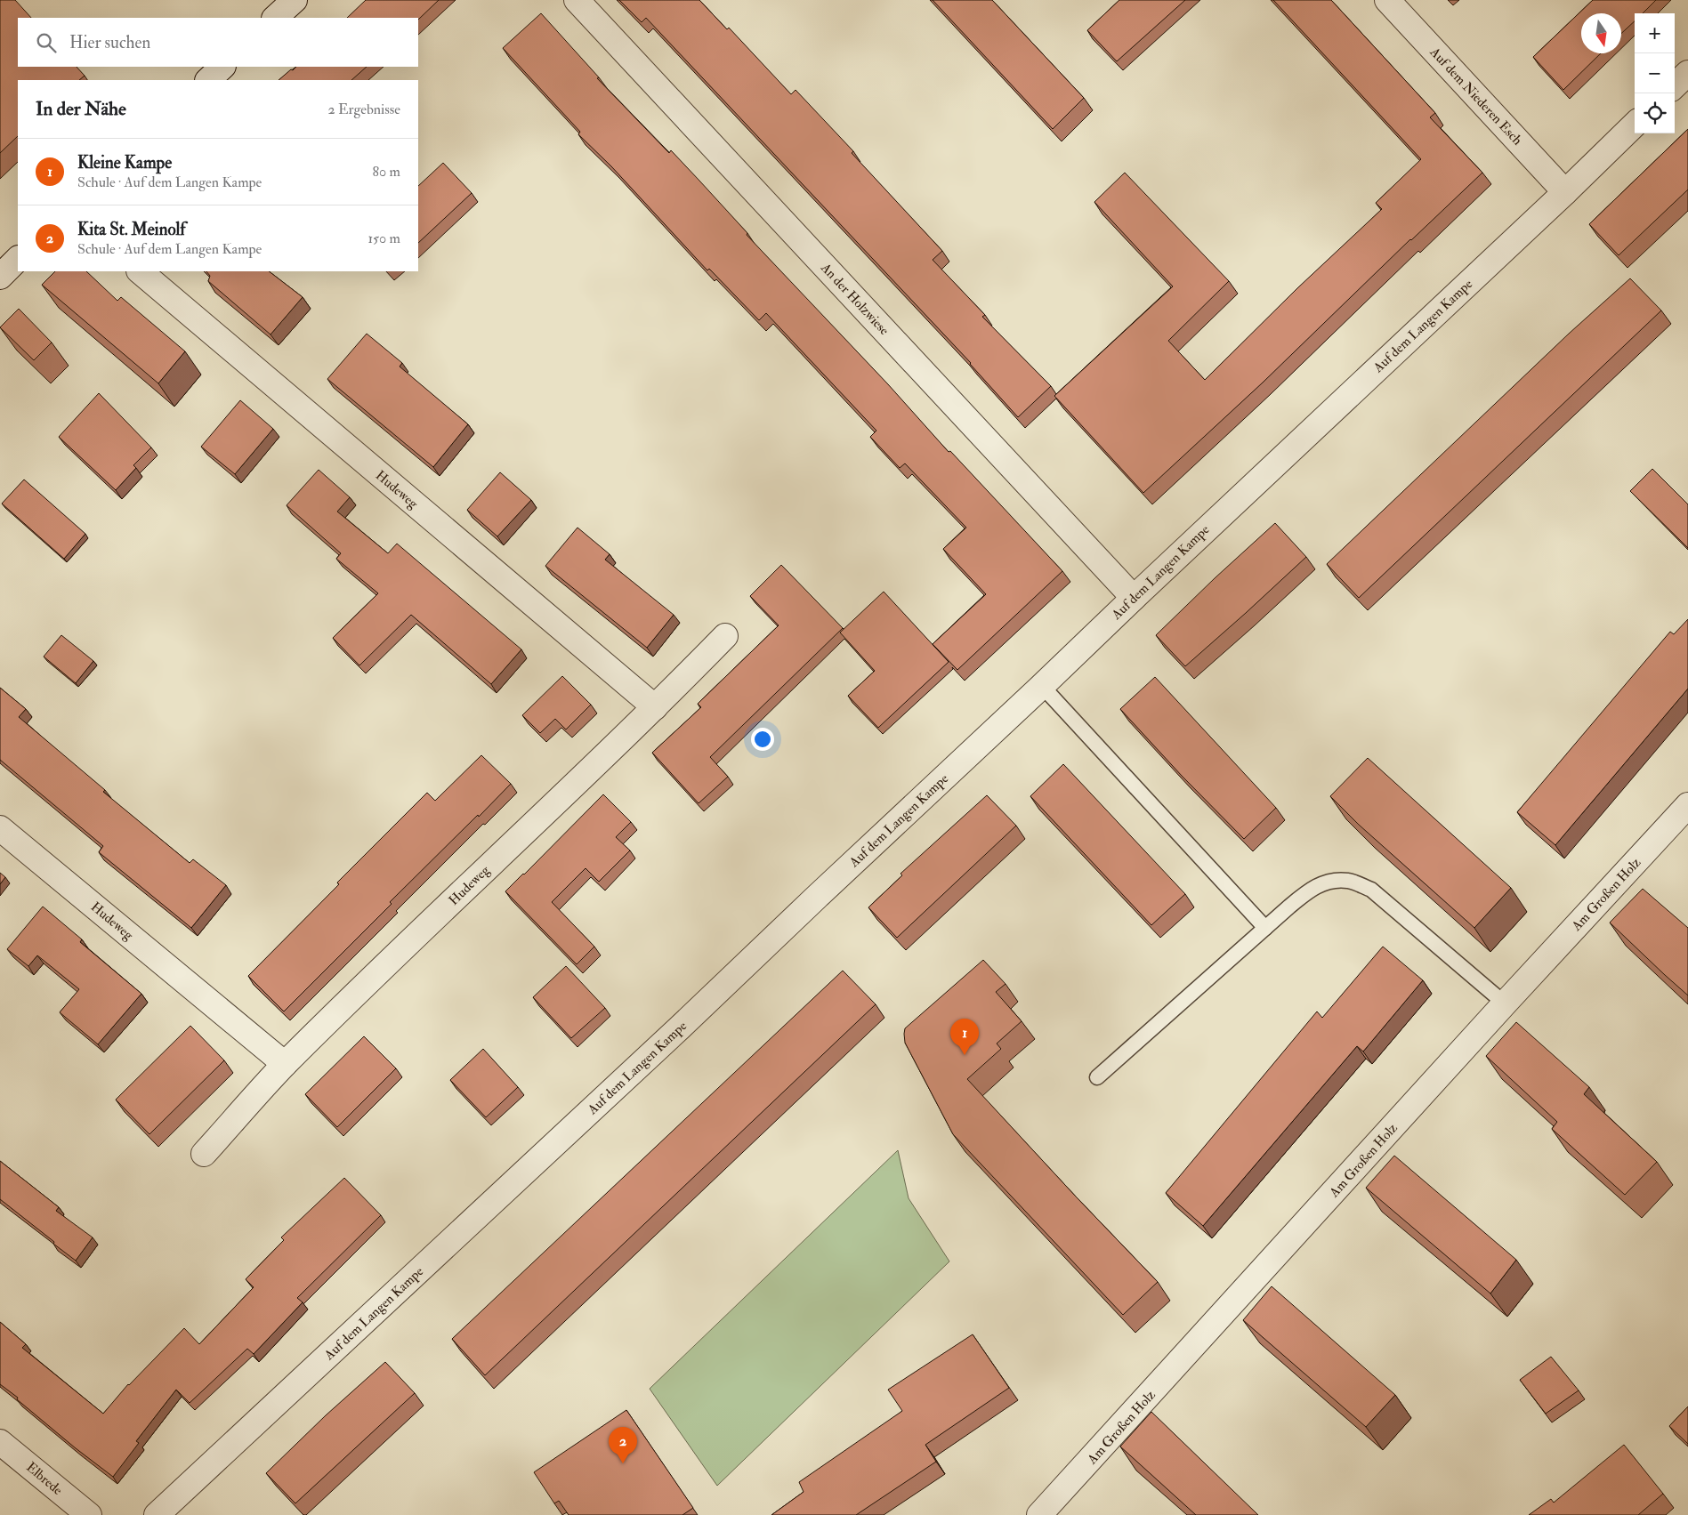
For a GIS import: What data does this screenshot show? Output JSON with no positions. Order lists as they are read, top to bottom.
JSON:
{
  "streets": {
    "street": [
      "Auf dem Niederen Esch",
      "An der Holzwiese",
      "Auf dem Langen Kampe",
      "Hudeweg",
      "Am Großen Holz",
      "Elbrede"
    ]
  },
  "crossings": [
    ["Auf dem Niederen Esch", "Auf dem Langen Kampe"],
    ["An der Holzwiese", "Auf dem Langen Kampe"]
  ],
  "north": "bottom",
  "page": {
    "map_buttons": ["+", "−"],
    "search": "Hier suchen",
    "heading": ["In der Nähe", "2 Ergebnisse"],
    "list": [
      {
        "mark": "1",
        "name": "Kleine Kampe",
        "note": "Schule · Auf dem Langen Kampe",
        "value": "80 m"
      },
      {
        "mark": "2",
        "name": "Kita St. Meinolf",
        "note": "Schule · Auf dem Langen Kampe",
        "value": "150 m"
      }
    ],
    "pins": ["1", "2"]
  }
}
